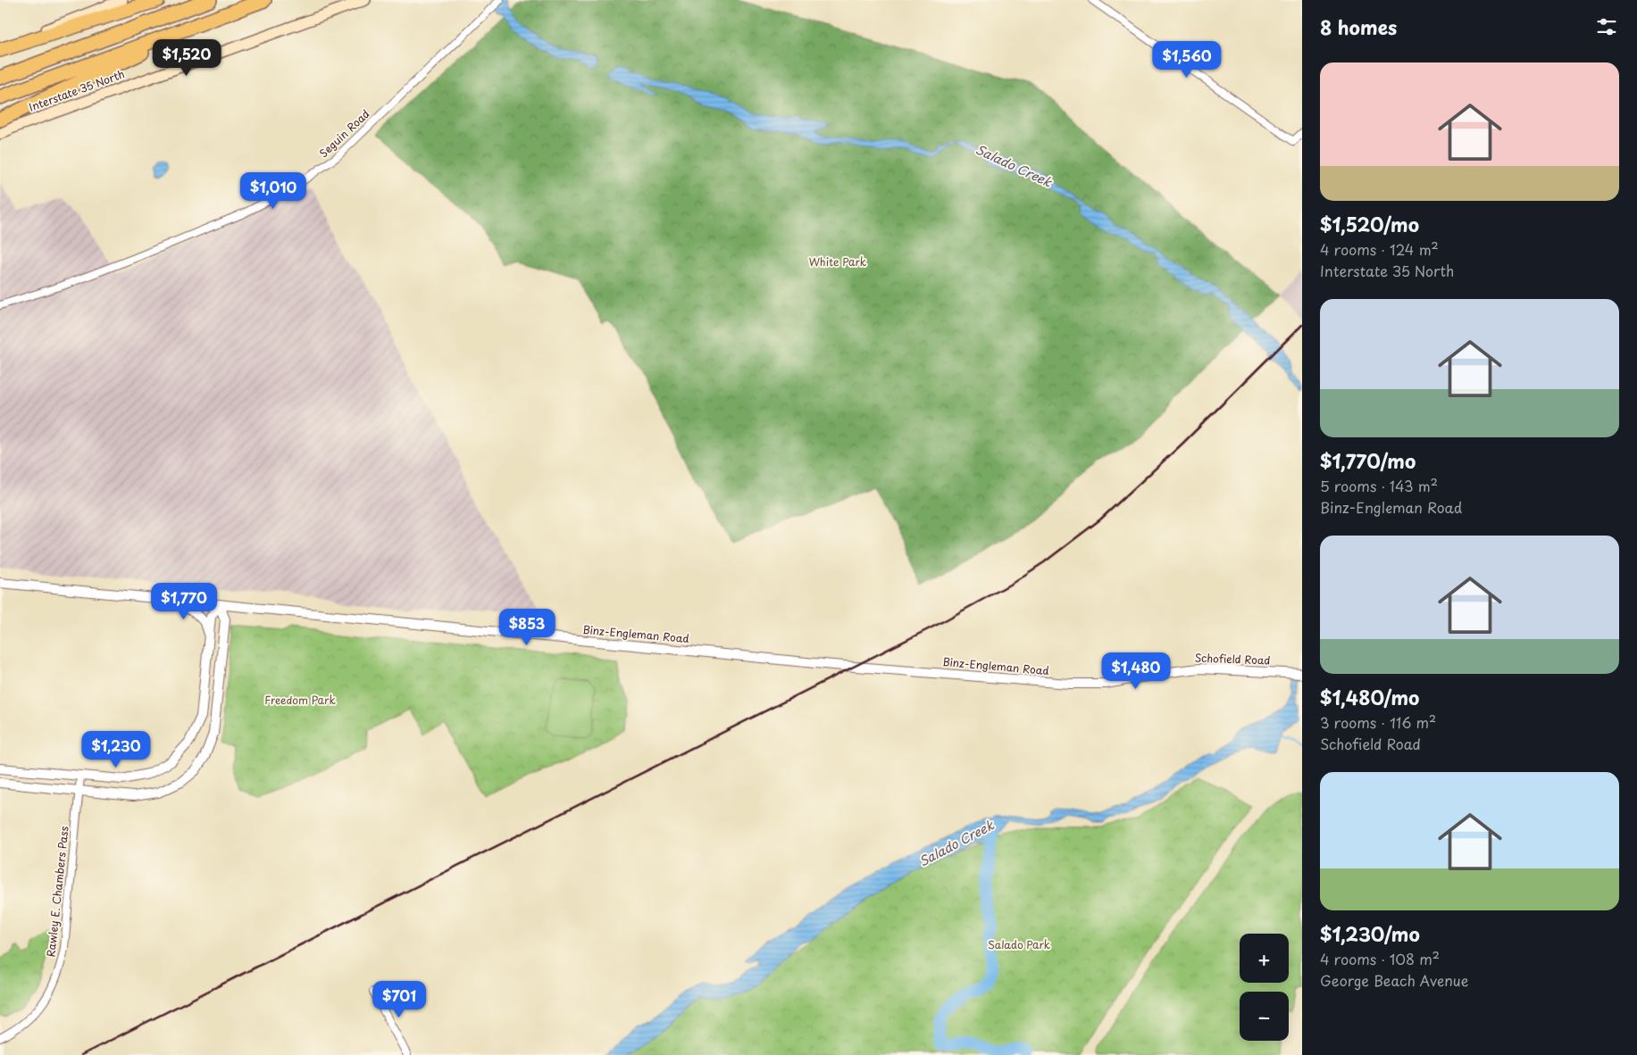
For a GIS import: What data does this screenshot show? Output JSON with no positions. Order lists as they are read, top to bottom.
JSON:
{
  "streets": {
    "main road": ["Interstate 35 North"],
    "street": [
      "Seguin Road",
      "Binz-Engleman Road",
      "Schofield Road",
      "Rawley E. Chambers Pass"
    ]
  },
  "crossings": [
    ["Binz-Engleman Road", "Schofield Road"]
  ],
  "water": ["Salado Creek"],
  "parks": ["White Park", "Freedom Park", "Salado Park"],
  "page": {
    "heading": "8 homes",
    "price": [
      "$1,520",
      "$1,560",
      "$1,010",
      "$1,770",
      "$853",
      "$1,480",
      "$1,230",
      "$701"
    ],
    "list": [
      {
        "name": "$1,520/mo",
        "note": "4 rooms · 124 m² · Interstate 35 North"
      },
      {
        "name": "$1,770/mo",
        "note": "5 rooms · 143 m² · Binz-Engleman Road"
      },
      {
        "name": "$1,480/mo",
        "note": "3 rooms · 116 m² · Schofield Road"
      },
      {
        "name": "$1,230/mo",
        "note": "4 rooms · 108 m² · George Beach Avenue"
      }
    ],
    "map_buttons": ["+", "−"]
  }
}
